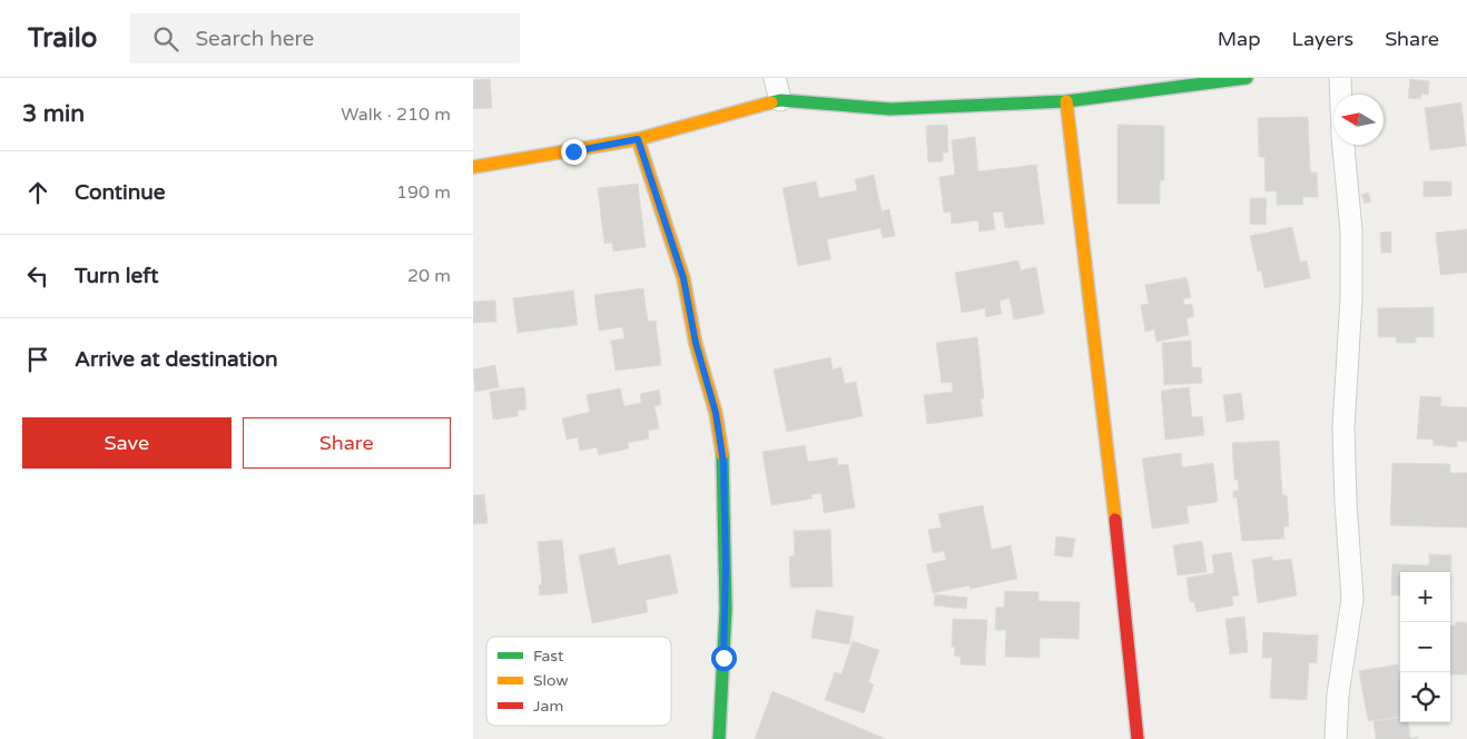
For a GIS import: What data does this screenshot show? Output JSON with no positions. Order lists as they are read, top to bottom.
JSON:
{
  "legend": ["Fast", "Slow", "Jam"],
  "north": "left",
  "page": {
    "header": "Trailo",
    "search": "Search here",
    "nav": ["Map", "Layers", "Share"],
    "heading": ["3 min", "Walk · 210 m"],
    "list": [
      ["Continue", "190 m"],
      ["Turn left", "20 m"],
      "Arrive at destination"
    ],
    "buttons": ["Save", "Share"],
    "map_buttons": ["+", "−"]
  }
}
